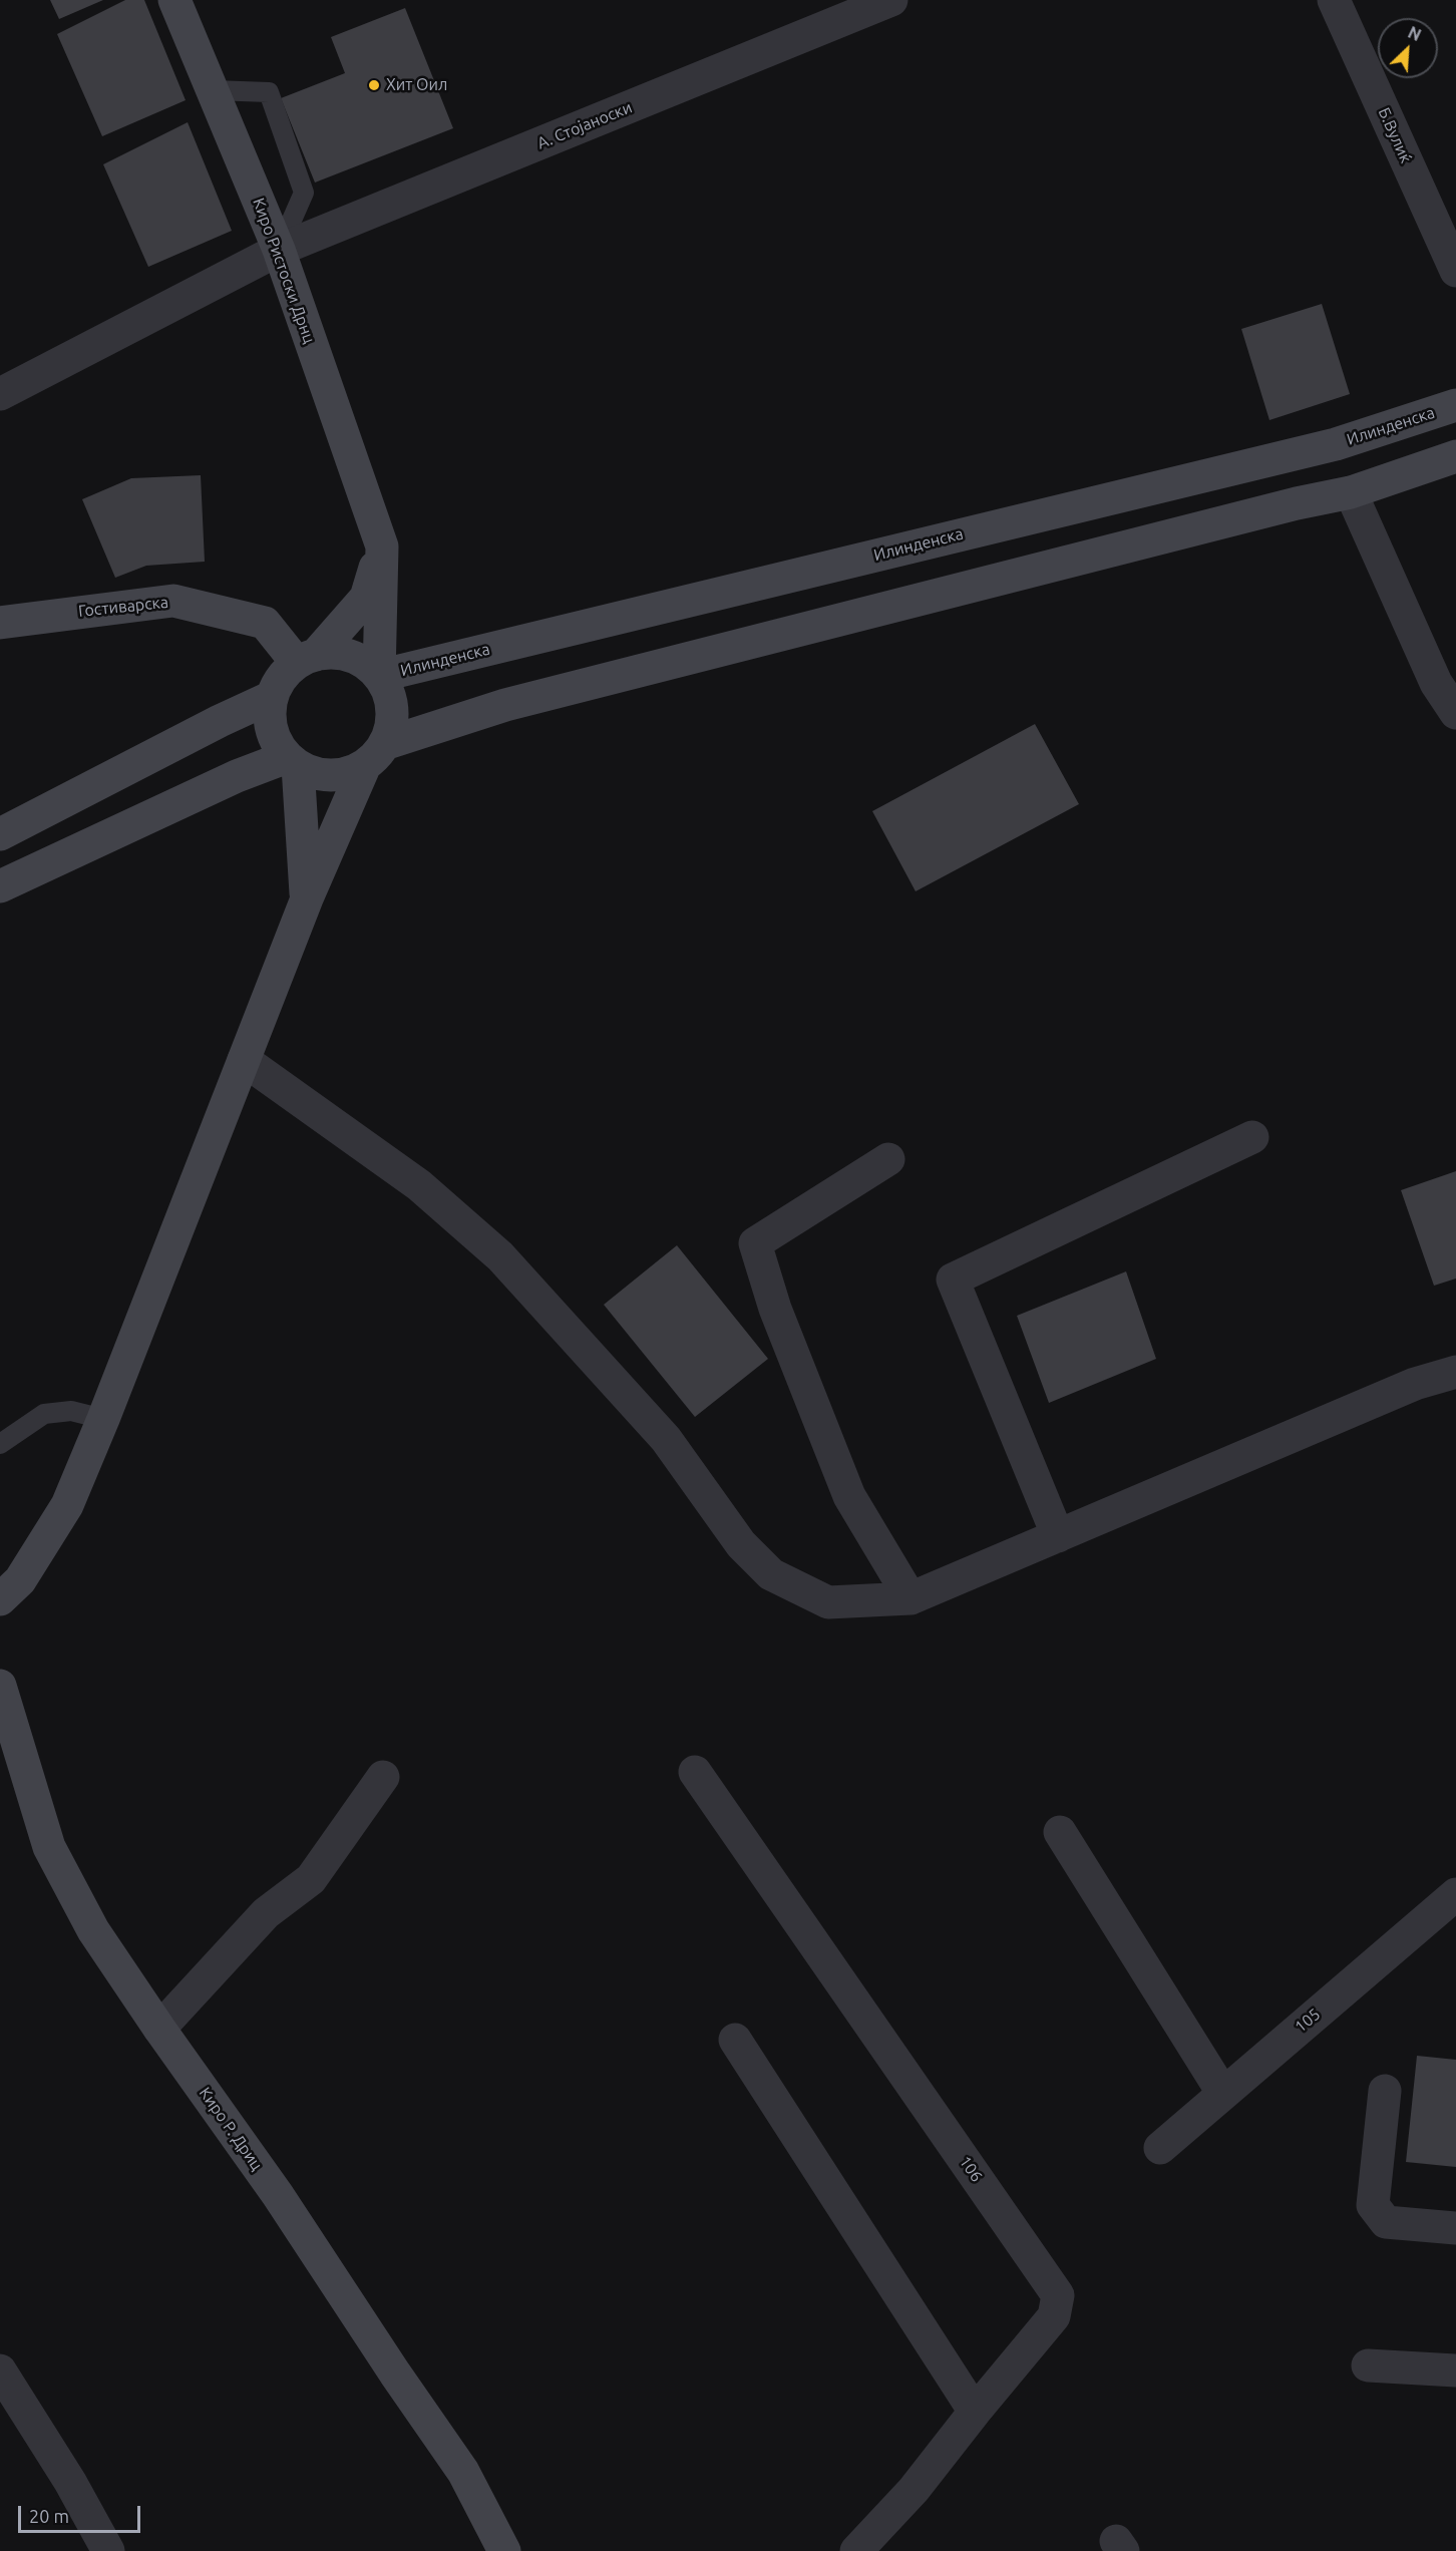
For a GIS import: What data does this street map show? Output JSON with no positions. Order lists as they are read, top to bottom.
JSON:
{
  "streets": {
    "main road": [
      "Киро Ристоски Дрнц",
      "Илинденска",
      "Гостиварска",
      "Киро Р. Дриц"
    ],
    "street": [
      "А. Стојаноски",
      "Б.Вулиќ",
      "105",
      "106"
    ]
  },
  "crossings": [
    ["А. Стојаноски", "Киро Ристоски Дрнц"],
    ["Киро Ристоски Дрнц", "Илинденска"],
    ["Киро Ристоски Дрнц", "Гостиварска"],
    ["Илинденска", "Гостиварска"]
  ],
  "places": ["Хит Оил"],
  "scale_bar": "20 m",
  "north": "top right"
}
